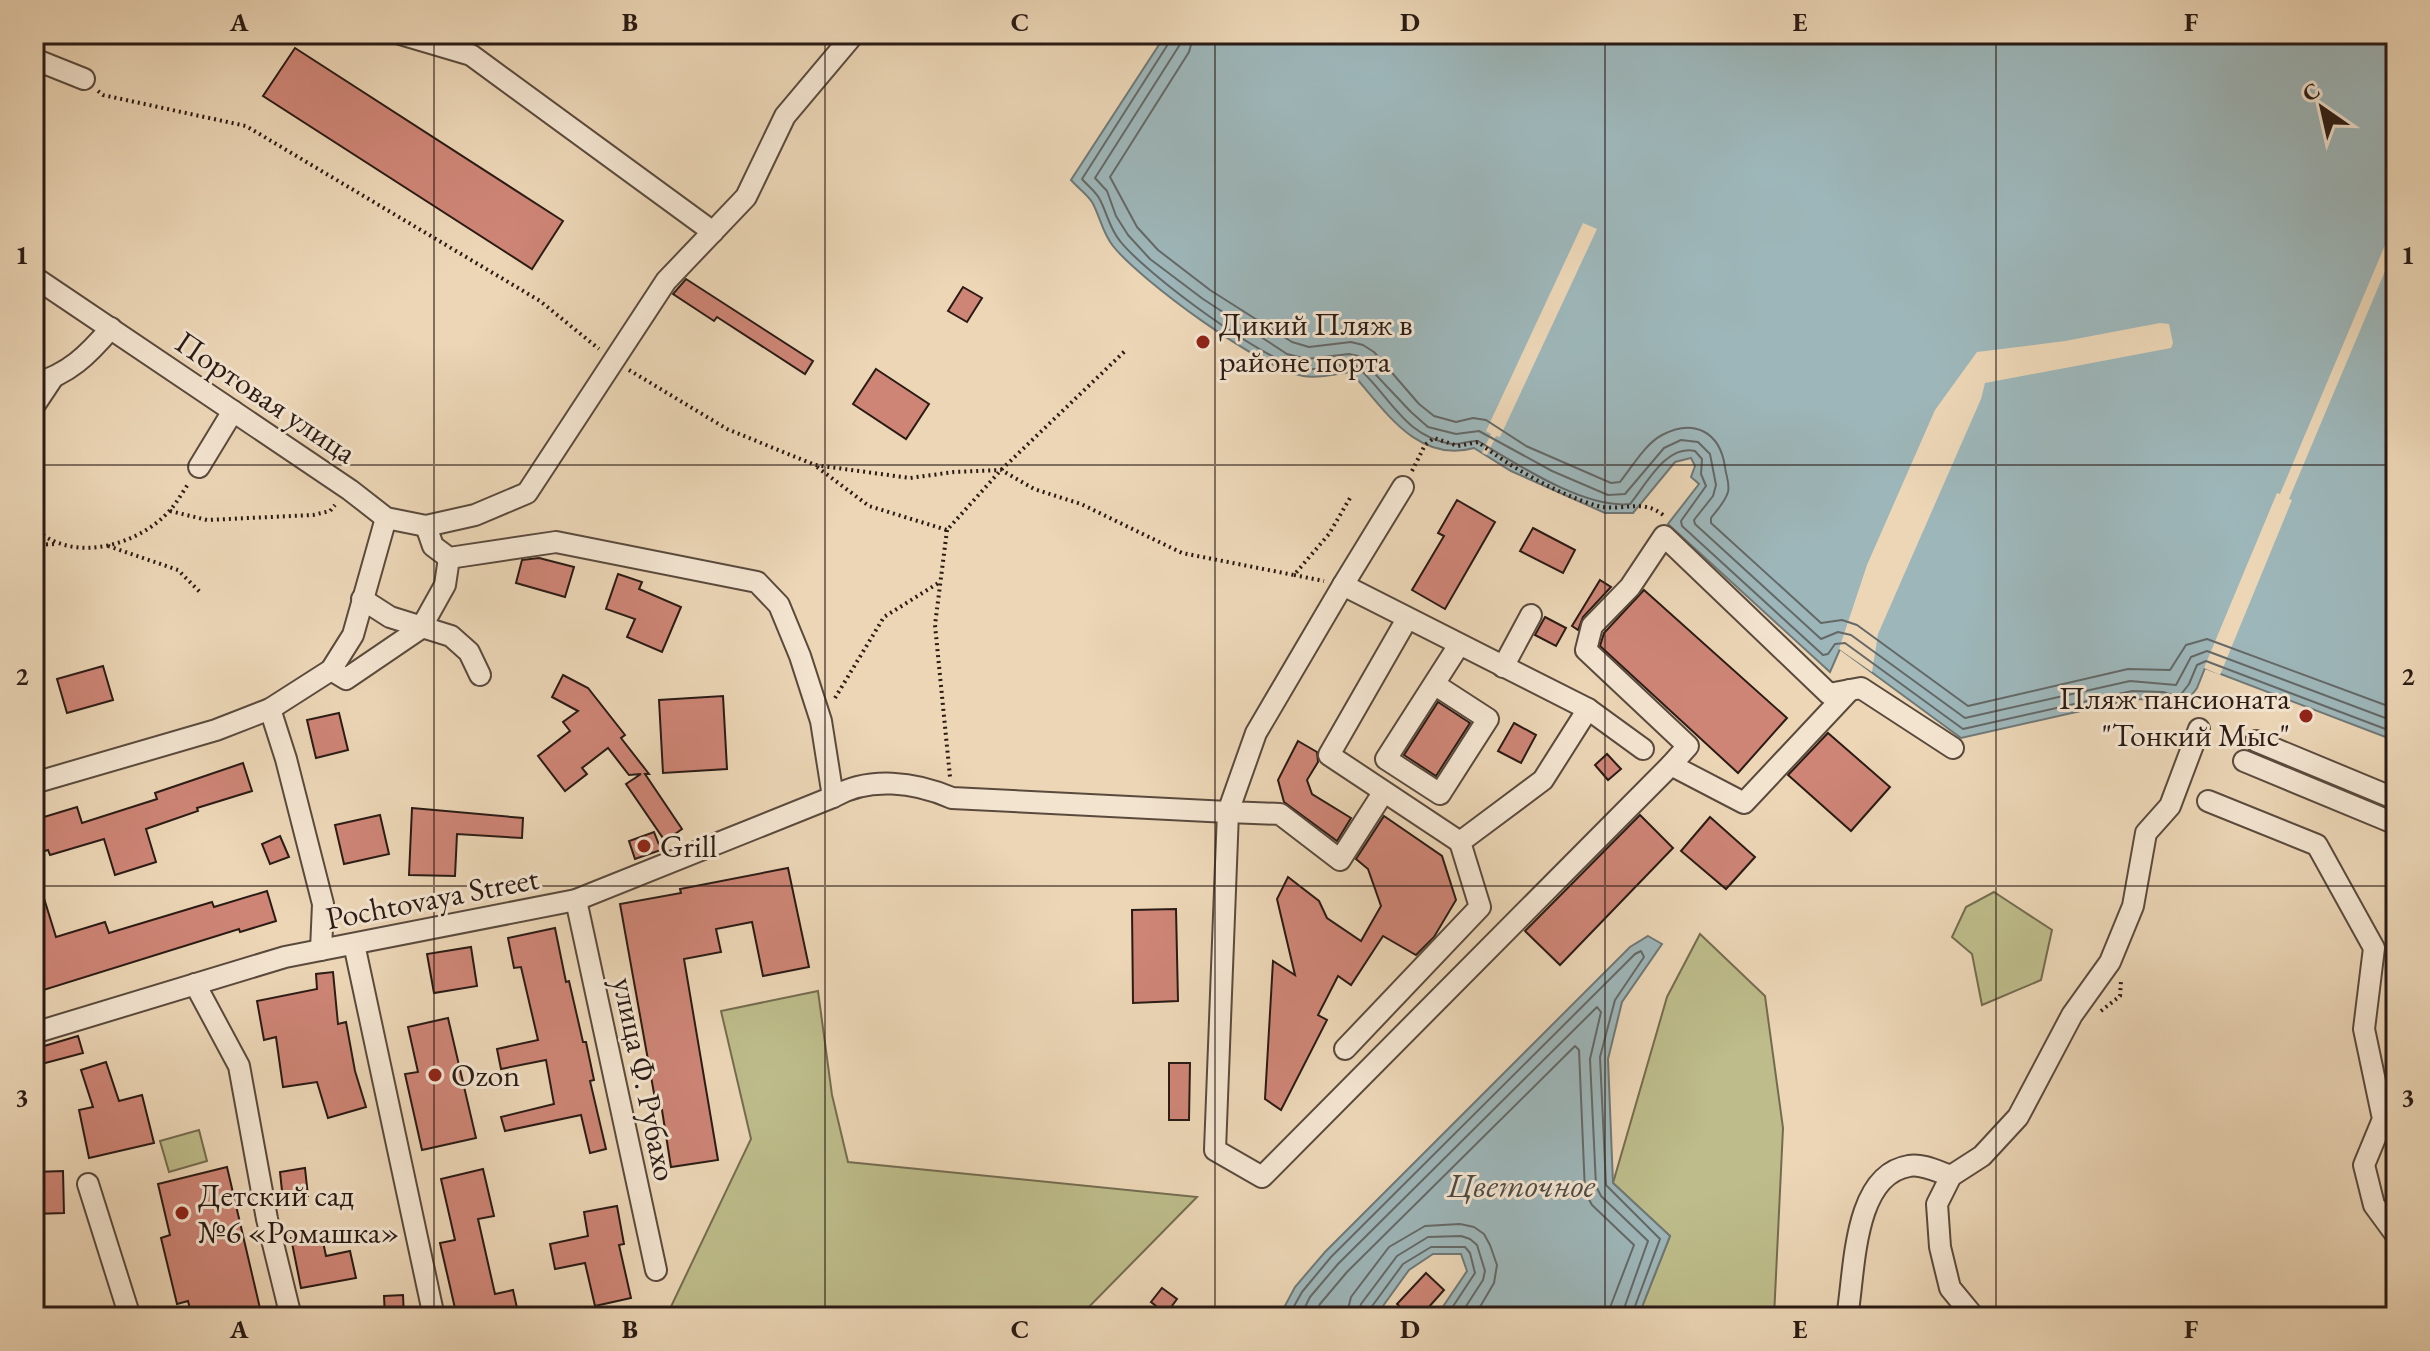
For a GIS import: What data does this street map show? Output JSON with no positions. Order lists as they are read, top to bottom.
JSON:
{
  "streets": {
    "street": ["Портовая улица", "Pochtovaya Street", "улица Ф. Рубахо"]
  },
  "crossings": [
    ["Pochtovaya Street", "улица Ф. Рубахо"]
  ],
  "water": ["Цветочное"],
  "places": [
    "Дикий Пляж в районе порта",
    "Пляж пансионата \"Тонкий Мыс\"",
    "Grill",
    "Ozon",
    "Детский сад №6 «Ромашка»"
  ],
  "north": "top left",
  "grid": {
    "columns": [
      "A",
      "B",
      "C",
      "D",
      "E",
      "F"
    ],
    "rows": ["1", "2", "3"]
  }
}
